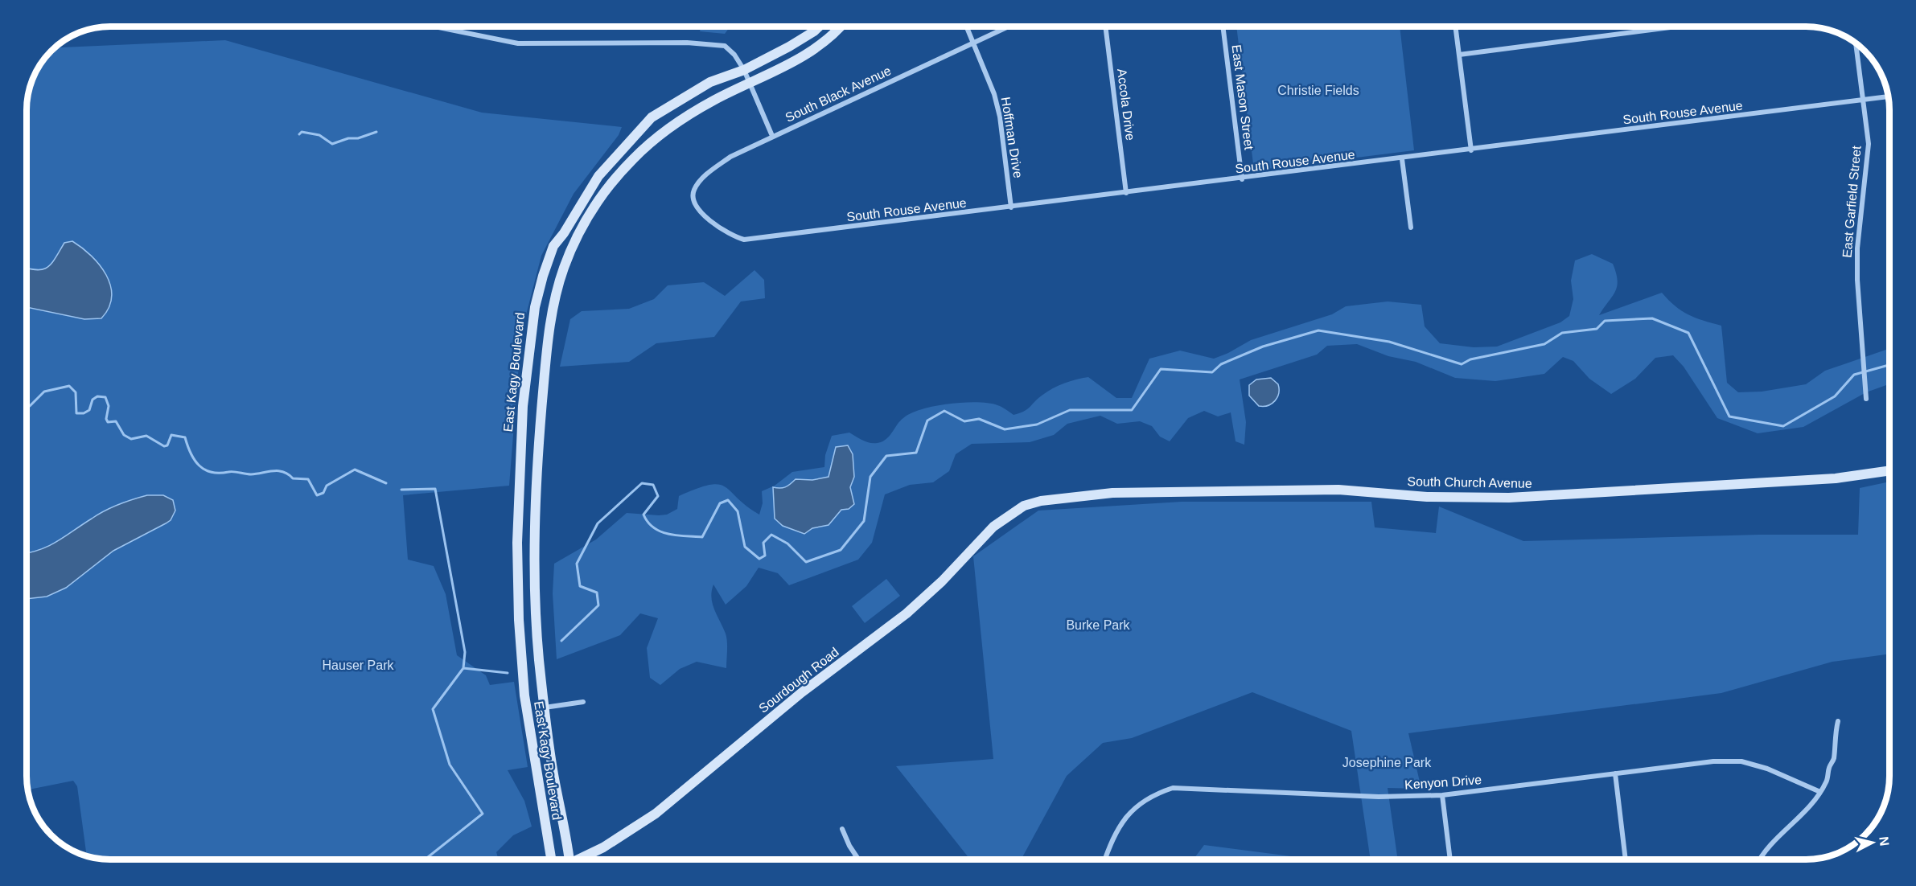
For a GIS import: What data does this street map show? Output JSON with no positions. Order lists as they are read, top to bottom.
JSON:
{
  "streets": {
    "main road": ["East Kagy Boulevard", "South Church Avenue", "Sourdough Road"],
    "street": [
      "South Black Avenue",
      "East Mason Street",
      "Accola Drive",
      "South Rouse Avenue",
      "Hoffman Drive",
      "East Garfield Street",
      "Kenyon Drive"
    ]
  },
  "crossings": [
    ["South Black Avenue", "South Rouse Avenue"],
    ["South Black Avenue", "Hoffman Drive"],
    ["East Mason Street", "South Rouse Avenue"],
    ["Accola Drive", "South Rouse Avenue"],
    ["South Rouse Avenue", "Hoffman Drive"],
    ["South Rouse Avenue", "East Garfield Street"],
    ["South Church Avenue", "Sourdough Road"]
  ],
  "parks": [
    "Christie Fields",
    "Burke Park",
    "Hauser Park",
    "Josephine Park"
  ],
  "north": "right"
}
